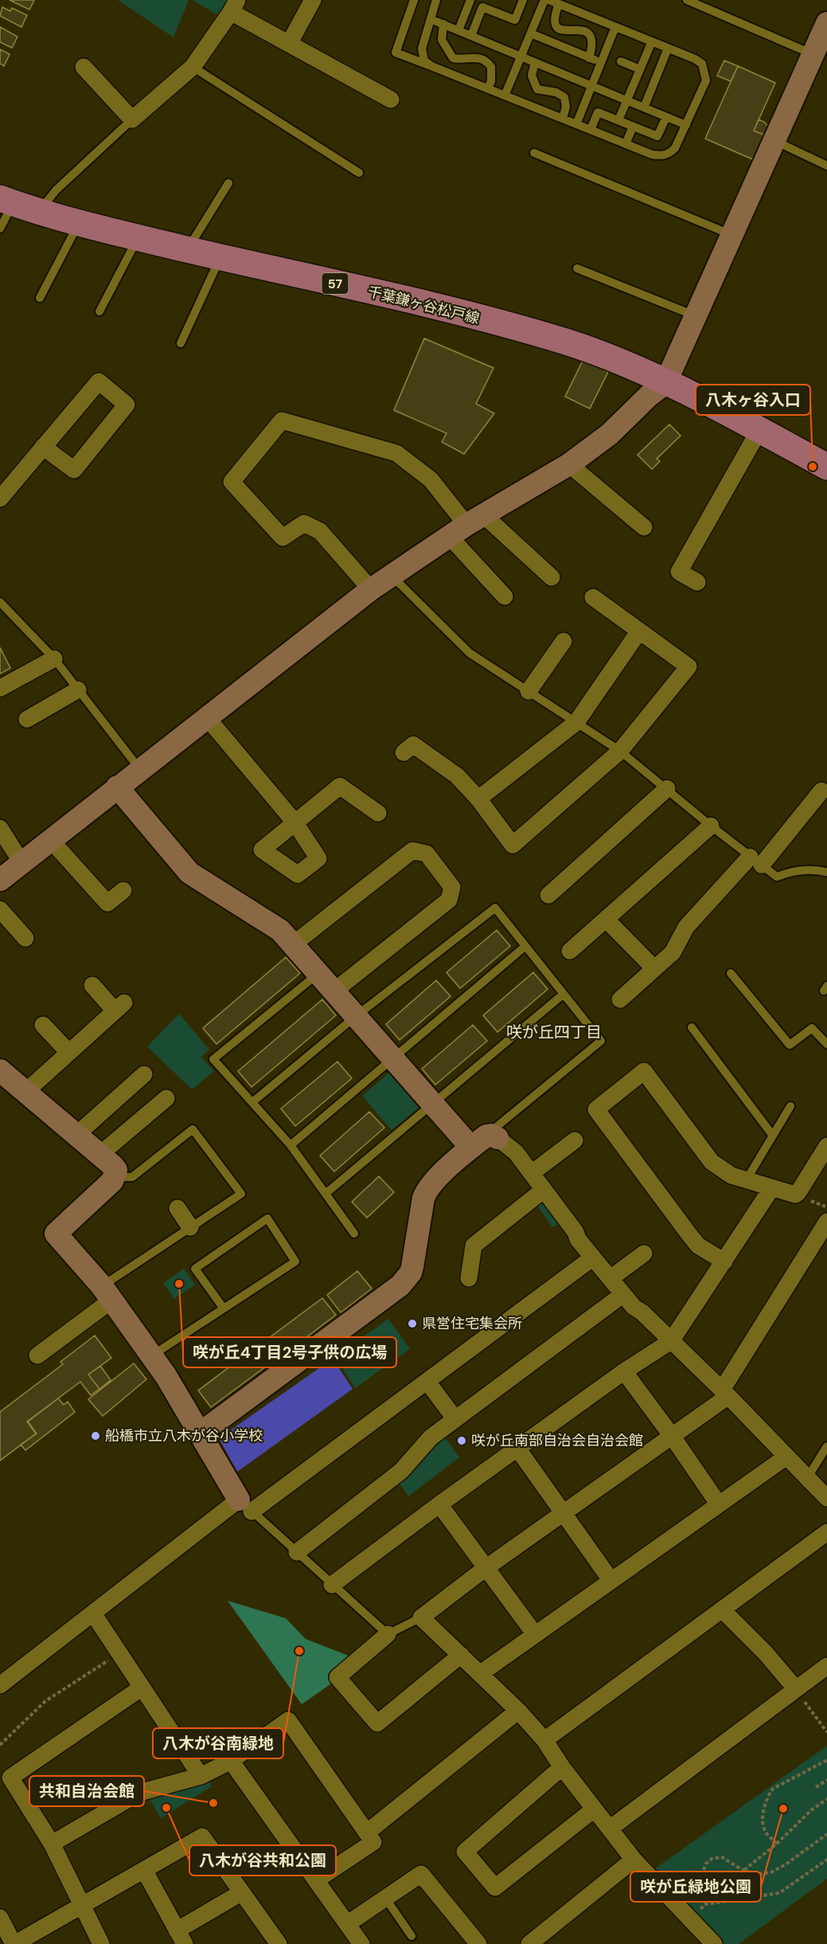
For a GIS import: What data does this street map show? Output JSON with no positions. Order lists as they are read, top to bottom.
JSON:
{
  "streets": {
    "main road": ["57", "千葉鎌ヶ谷松戸線"]
  },
  "districts": ["咲が丘四丁目"],
  "places": [
    "八木ヶ谷入口",
    "咲が丘4丁目2号子供の広場",
    "県営住宅集会所",
    "船橋市立八木が谷小学校",
    "咲が丘南部自治会自治会館",
    "八木が谷南緑地",
    "共和自治会館",
    "八木が谷共和公園",
    "咲が丘緑地公園"
  ]
}
